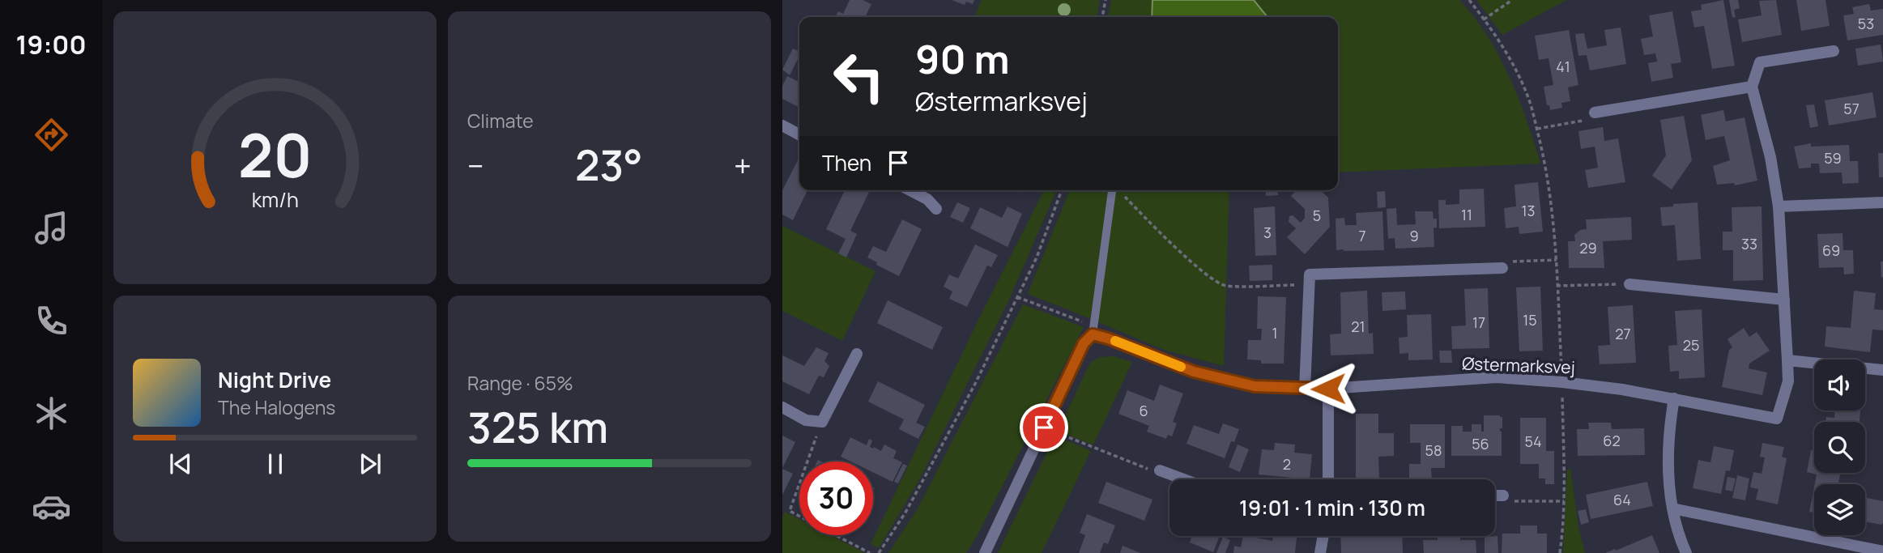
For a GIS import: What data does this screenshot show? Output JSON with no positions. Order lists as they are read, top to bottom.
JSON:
{
  "streets": {
    "street": ["Østermarksvej"]
  },
  "house_numbers": [
    "53",
    "41",
    "57",
    "59",
    "13",
    "11",
    "5",
    "3",
    "7",
    "9",
    "33",
    "29",
    "69",
    "15",
    "17",
    "21",
    "1",
    "27",
    "25",
    "6",
    "62",
    "54",
    "56",
    "58",
    "2",
    "64"
  ],
  "page": {
    "tabs": "19:00",
    "tile": [
      "Climate",
      ["Range · 65%", "325 km"]
    ],
    "turn": ["90 m", "Østermarksvej"],
    "then": "Then",
    "heat": ["−", "23°", "+"],
    "song": ["Night Drive", "The Halogens"],
    "limit": "30",
    "trip": "19:01 · 1 min · 130 m",
    "gauge": ["20", "km/h"]
  }
}
